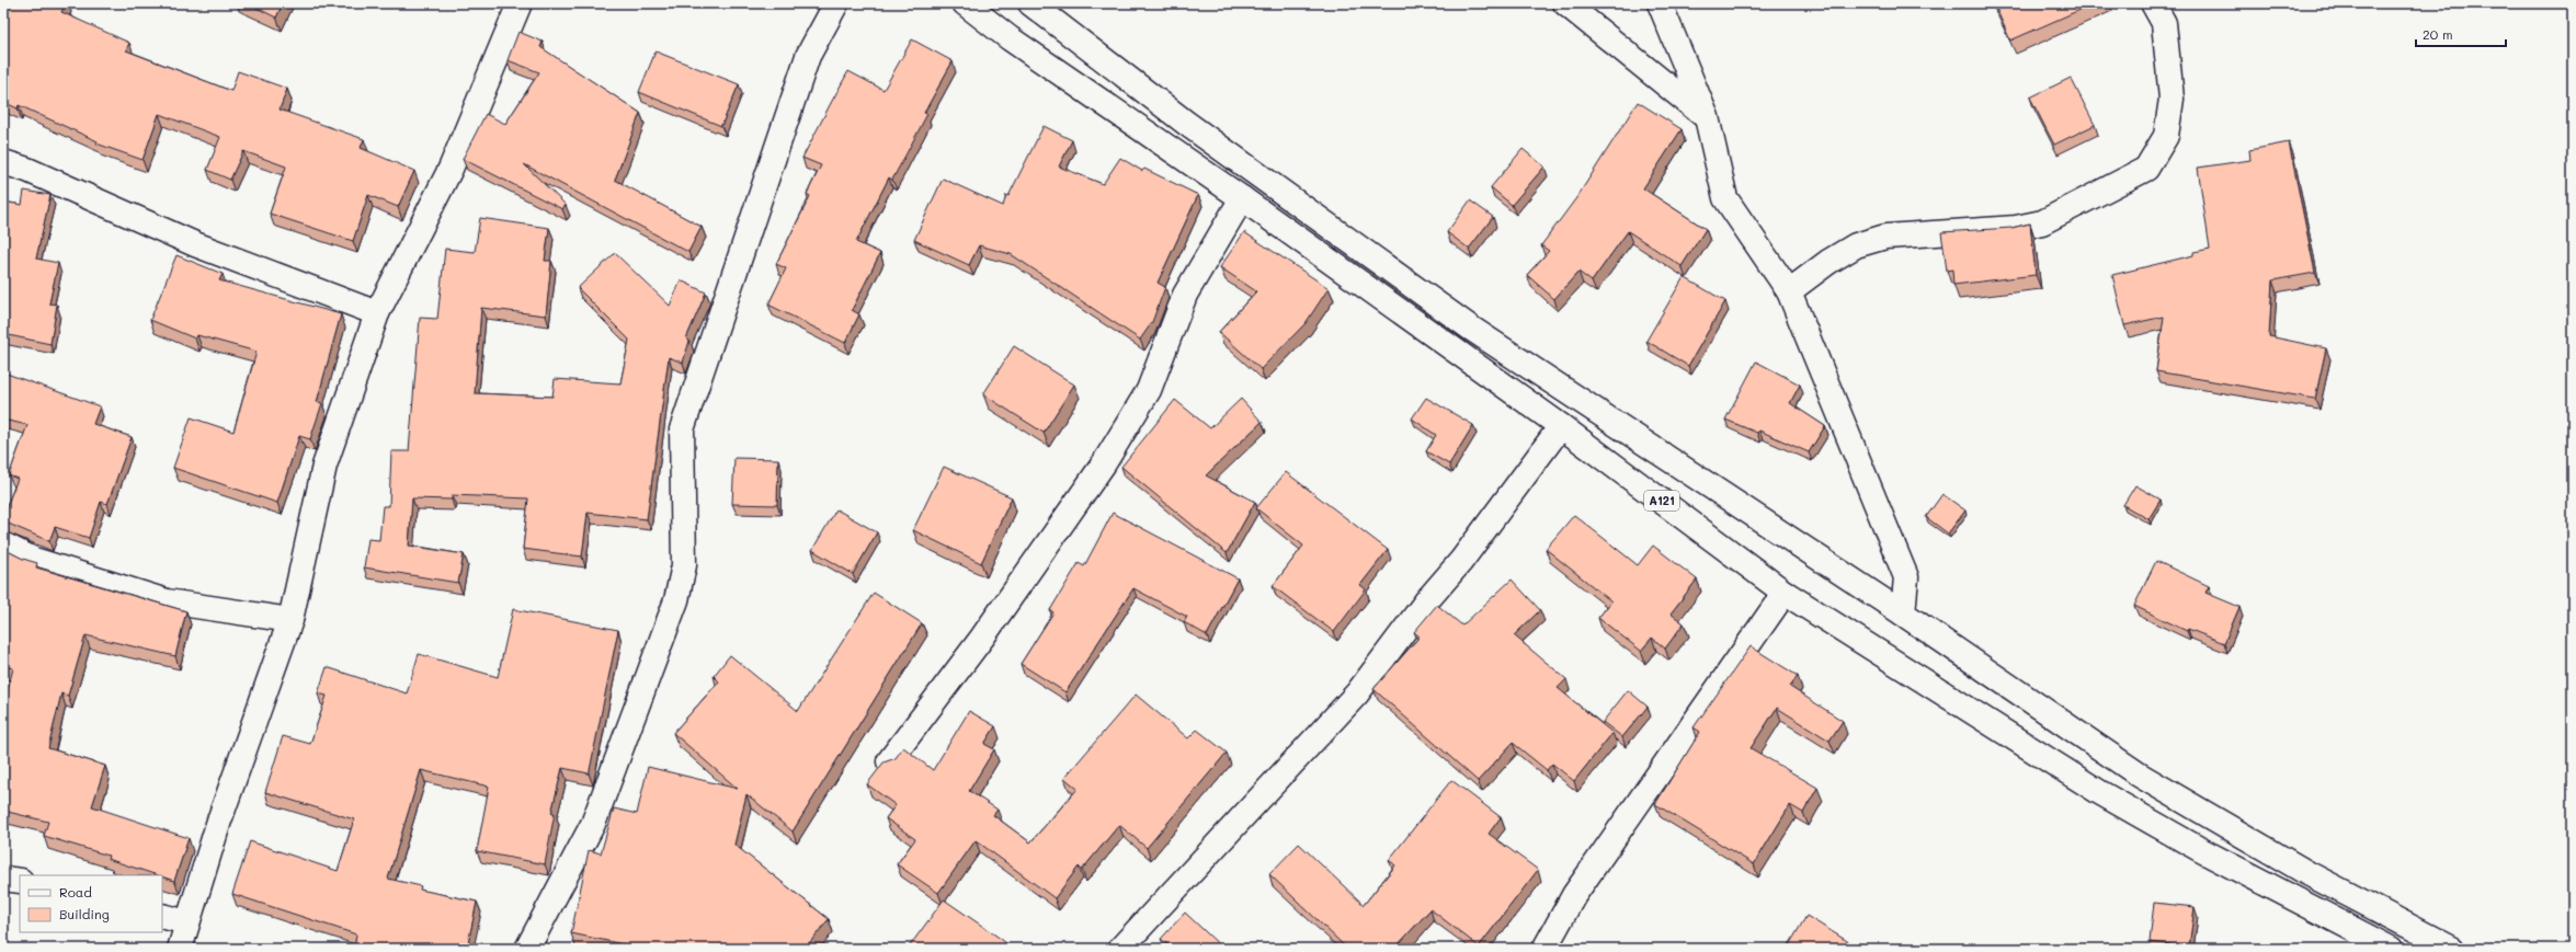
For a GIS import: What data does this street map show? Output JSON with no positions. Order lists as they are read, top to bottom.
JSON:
{
  "streets": {
    "street": ["A121"]
  },
  "legend": ["Road", "Building"],
  "scale_bar": "20 m"
}
